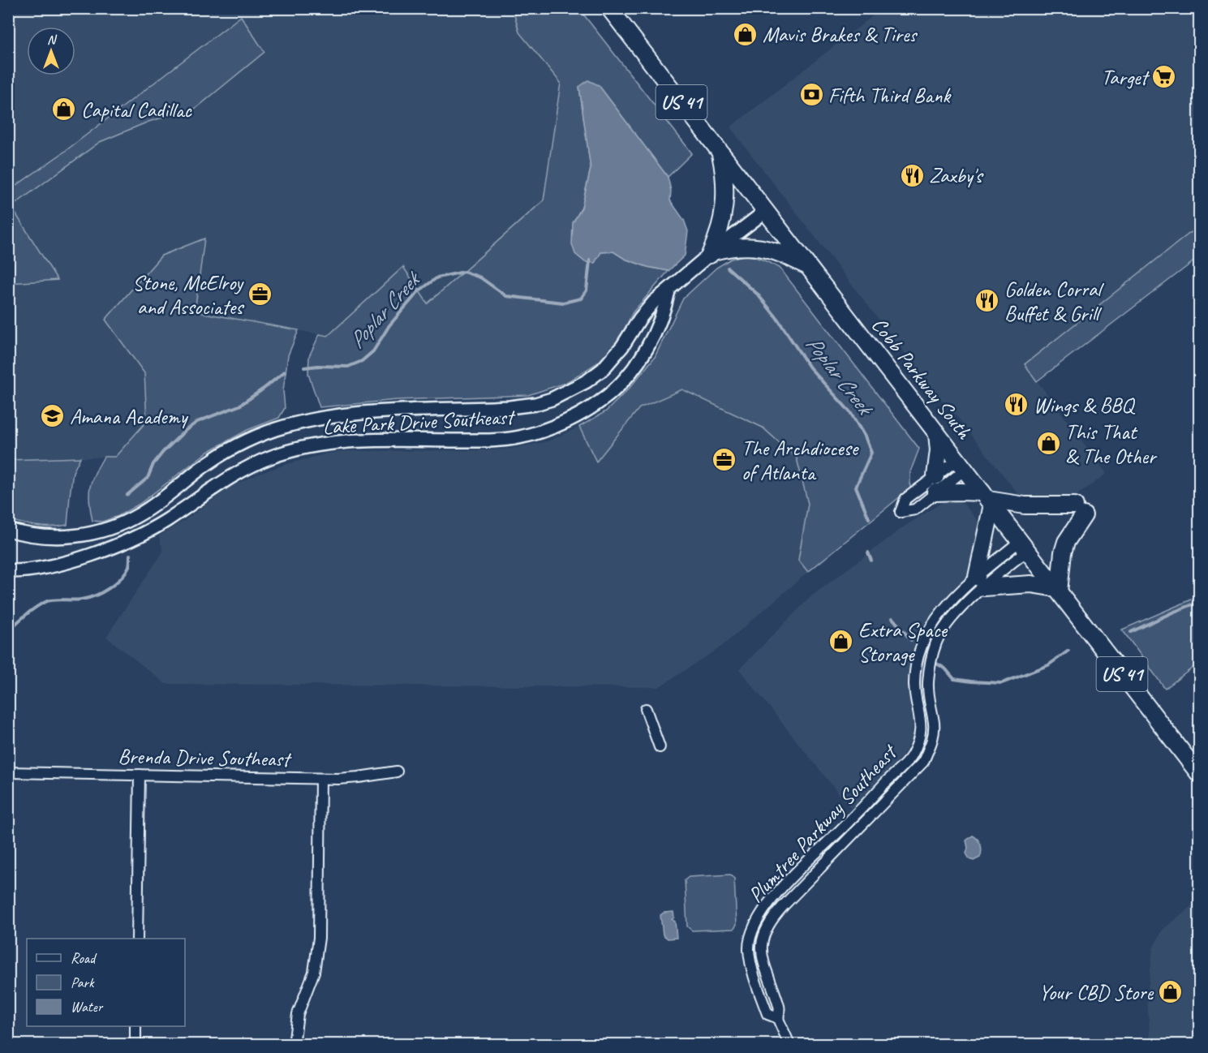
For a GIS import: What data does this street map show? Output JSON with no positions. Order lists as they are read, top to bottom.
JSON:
{
  "streets": {
    "main road": ["US 41", "Cobb Parkway South"],
    "street": ["Lake Park Drive Southeast", "Brenda Drive Southeast", "Plumtree Parkway Southeast"]
  },
  "crossings": [
    ["Cobb Parkway South", "Lake Park Drive Southeast"],
    ["Cobb Parkway South", "Plumtree Parkway Southeast"]
  ],
  "water": ["Poplar Creek"],
  "places": {
    "shop": [
      "Mavis Brakes & Tires",
      "Capital Cadillac",
      "This That & The Other",
      "Extra Space Storage",
      "Your CBD Store"
    ],
    "supermarket": ["Target"],
    "bank": ["Fifth Third Bank"],
    "restaurant": ["Zaxby's", "Golden Corral Buffet & Grill", "Wings & BBQ"],
    "office": ["Stone, McElroy and Associates", "The Archdiocese of Atlanta"],
    "school or university": ["Amana Academy"]
  },
  "legend": ["Road", "Park", "Water"],
  "north": "top"
}
